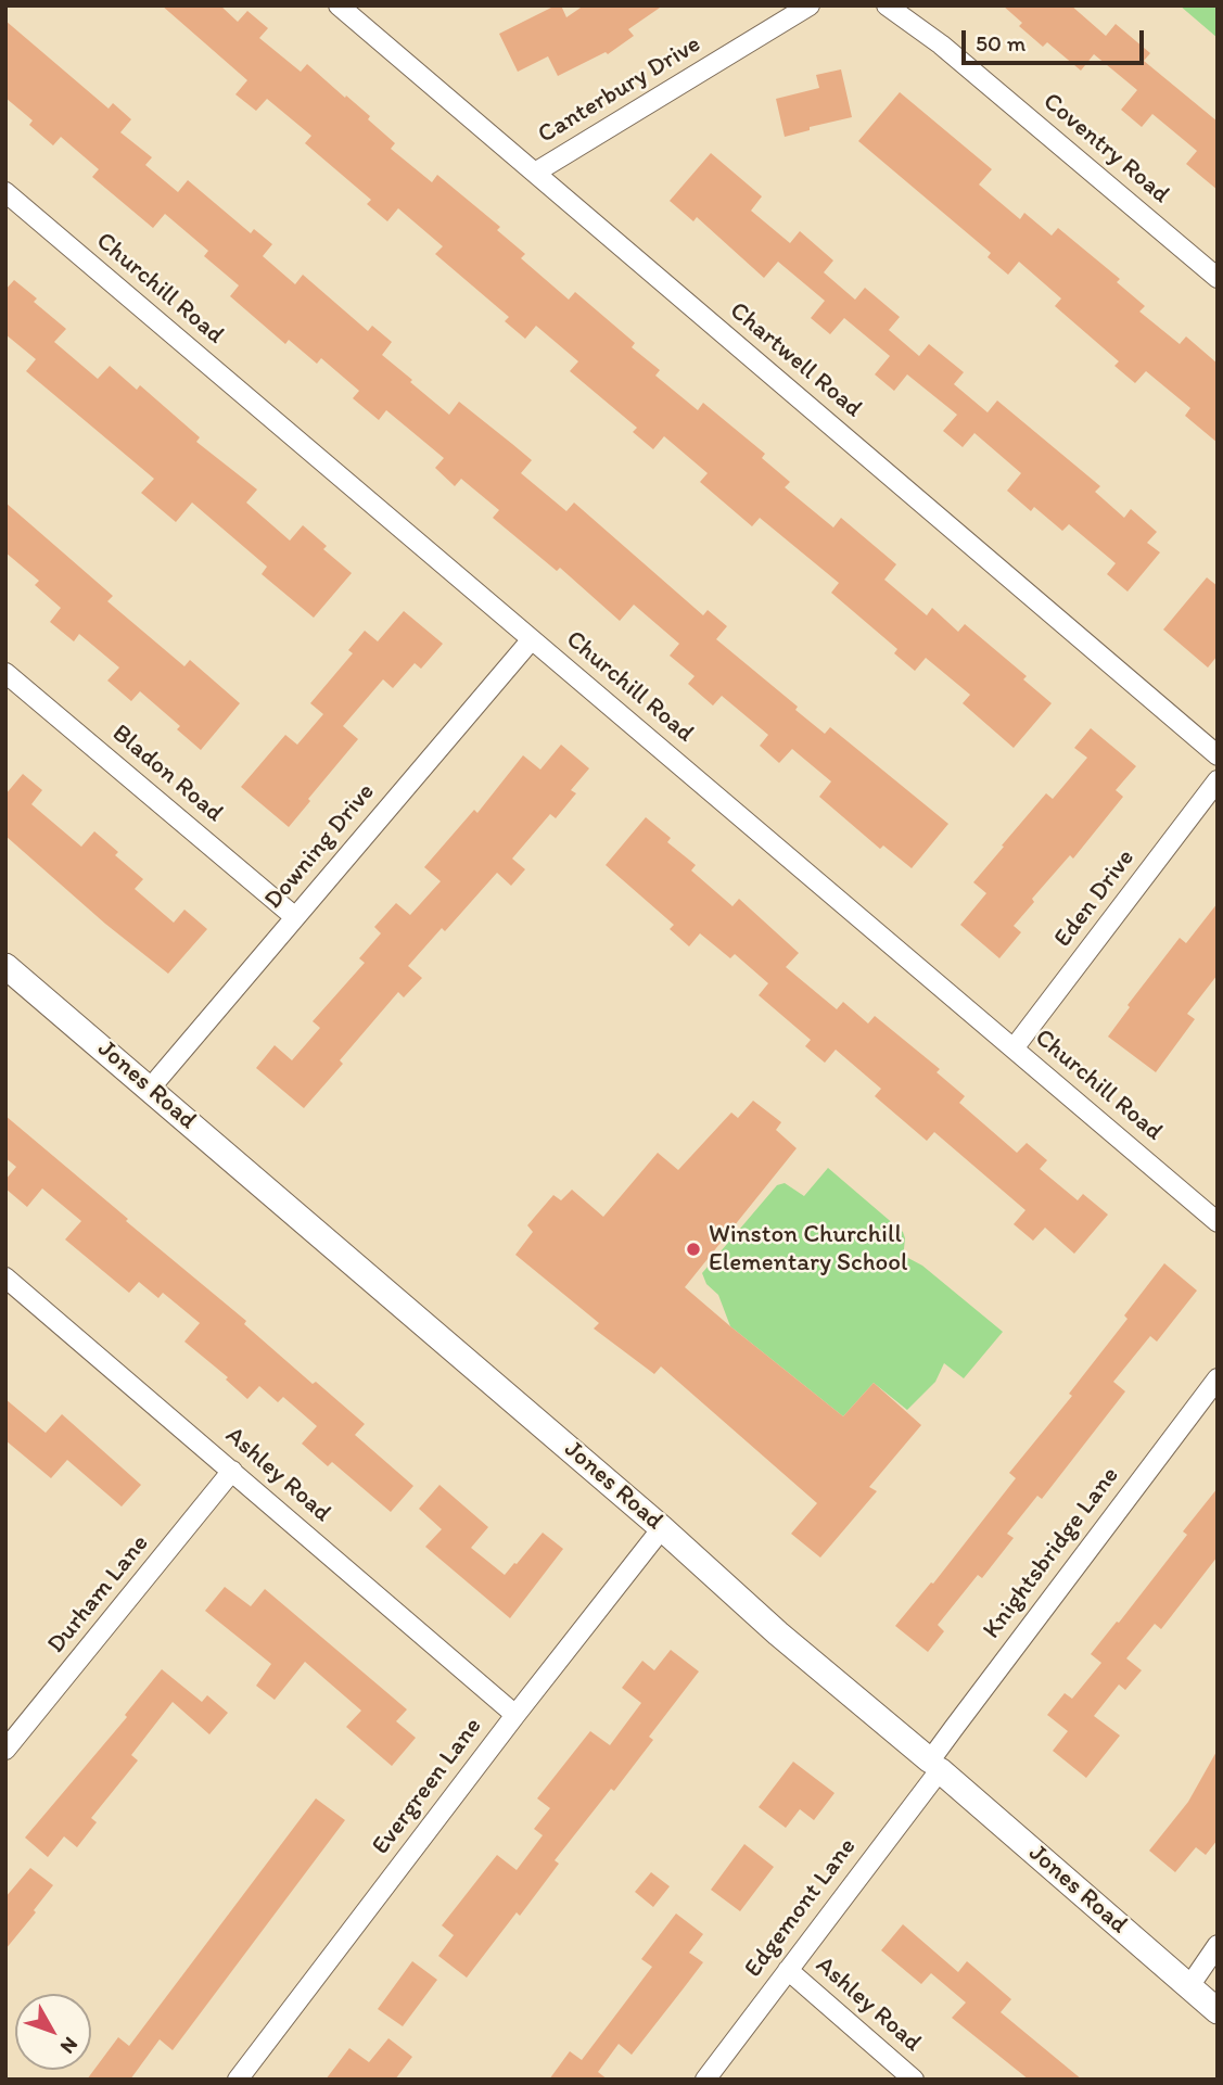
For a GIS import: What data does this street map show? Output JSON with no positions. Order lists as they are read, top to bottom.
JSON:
{
  "streets": {
    "street": [
      "Canterbury Drive",
      "Coventry Road",
      "Churchill Road",
      "Chartwell Road",
      "Bladon Road",
      "Downing Drive",
      "Eden Drive",
      "Jones Road",
      "Ashley Road",
      "Knightsbridge Lane",
      "Durham Lane",
      "Evergreen Lane",
      "Edgemont Lane"
    ]
  },
  "crossings": [
    ["Canterbury Drive", "Chartwell Road"],
    ["Churchill Road", "Downing Drive"],
    ["Churchill Road", "Eden Drive"],
    ["Bladon Road", "Downing Drive"],
    ["Downing Drive", "Jones Road"],
    ["Jones Road", "Knightsbridge Lane"],
    ["Jones Road", "Evergreen Lane"],
    ["Jones Road", "Edgemont Lane"],
    ["Ashley Road", "Durham Lane"],
    ["Ashley Road", "Evergreen Lane"],
    ["Ashley Road", "Edgemont Lane"],
    ["Knightsbridge Lane", "Edgemont Lane"]
  ],
  "places": ["Winston Churchill Elementary School"],
  "scale_bar": "50 m",
  "north": "bottom right"
}
